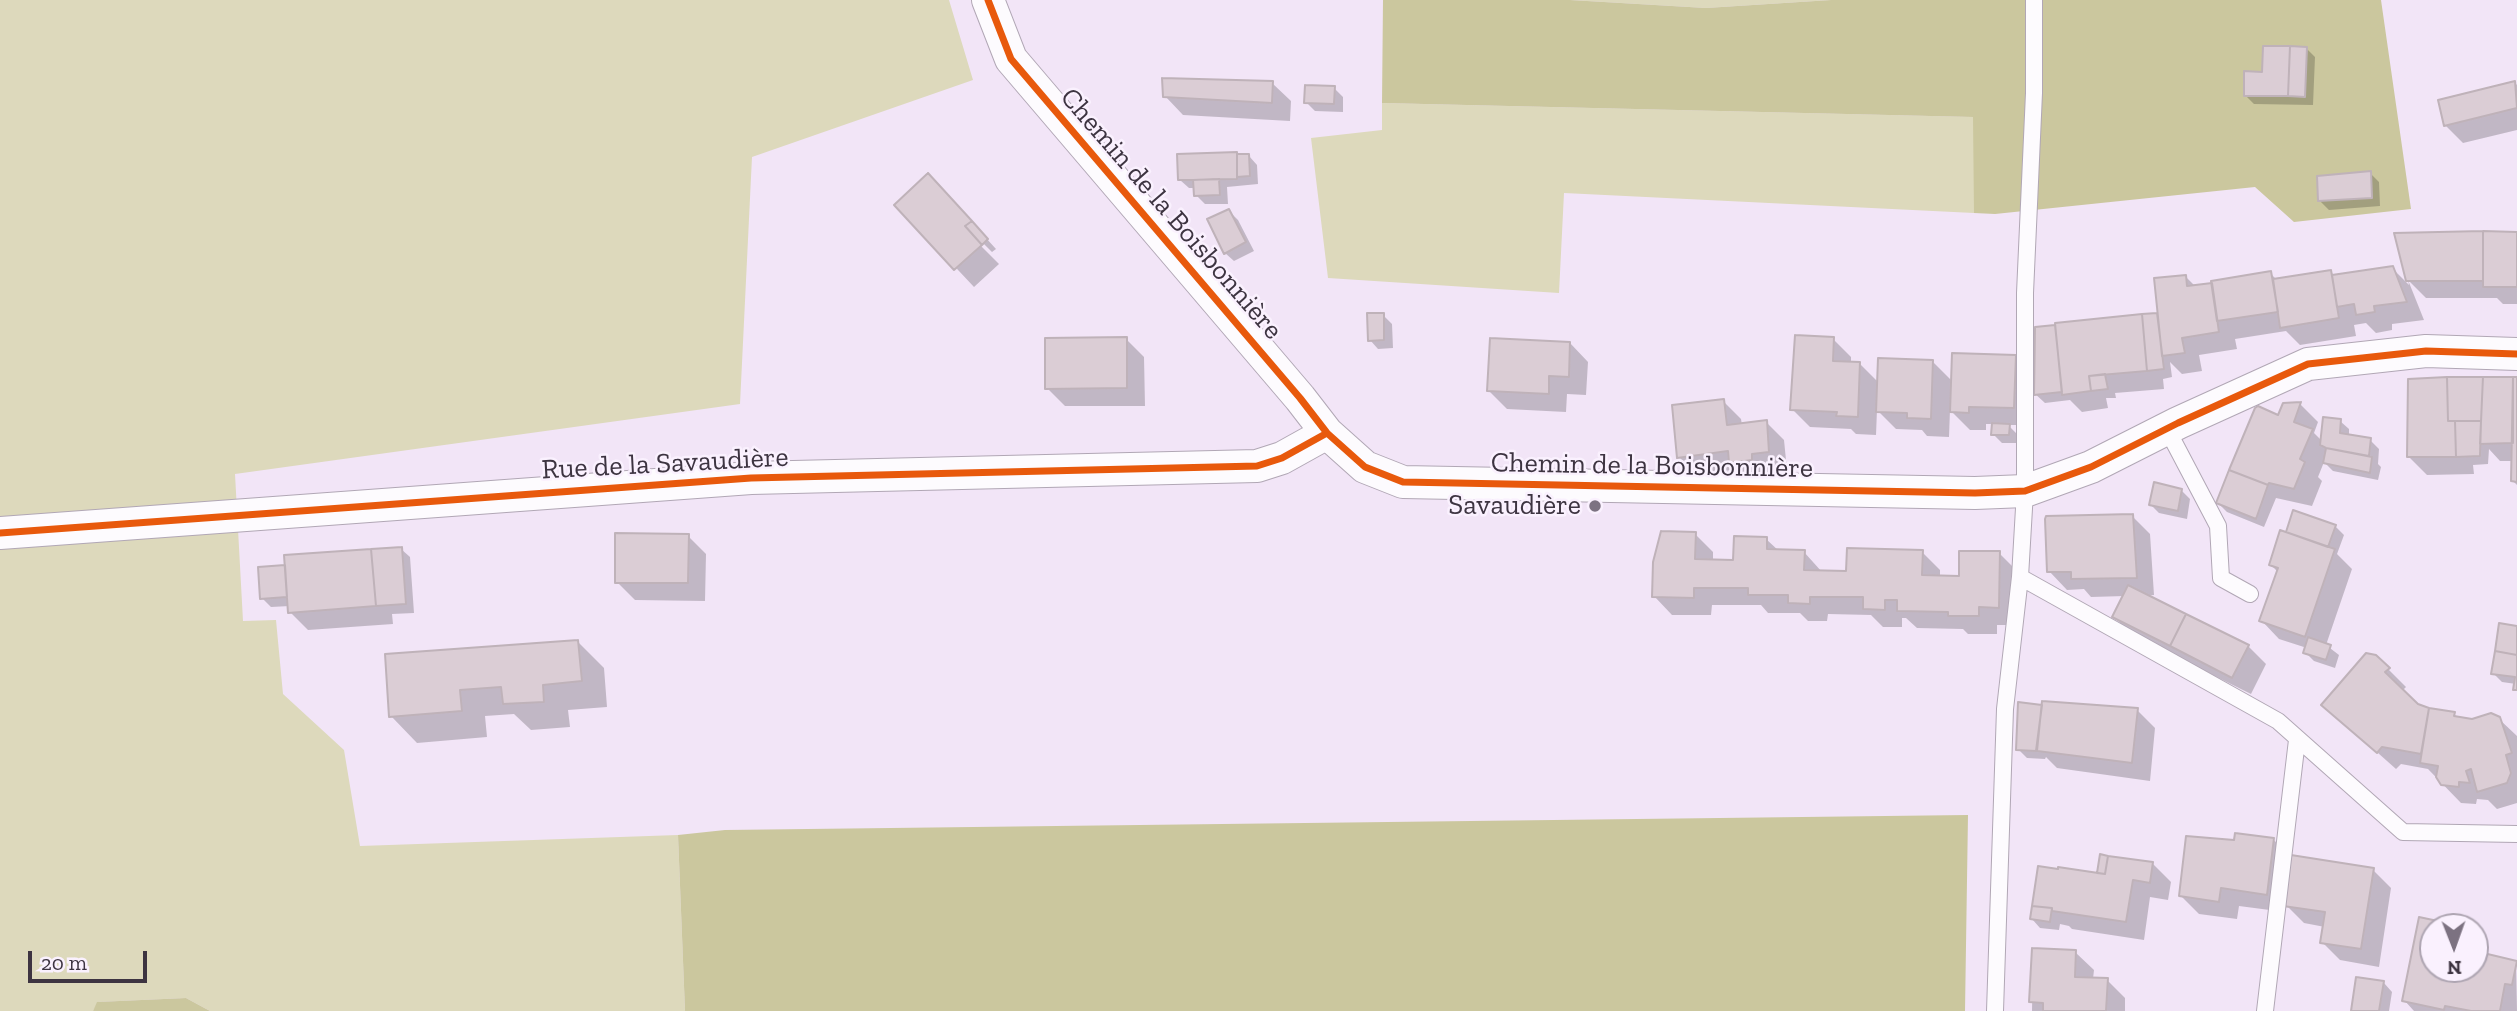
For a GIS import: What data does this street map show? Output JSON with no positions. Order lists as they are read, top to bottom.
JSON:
{
  "streets": {
    "street": ["Chemin de la Boisbonnière", "Rue de la Savaudière"]
  },
  "crossings": [
    ["Chemin de la Boisbonnière", "Rue de la Savaudière"]
  ],
  "places": ["Savaudière"],
  "scale_bar": "20 m",
  "north": "bottom"
}
